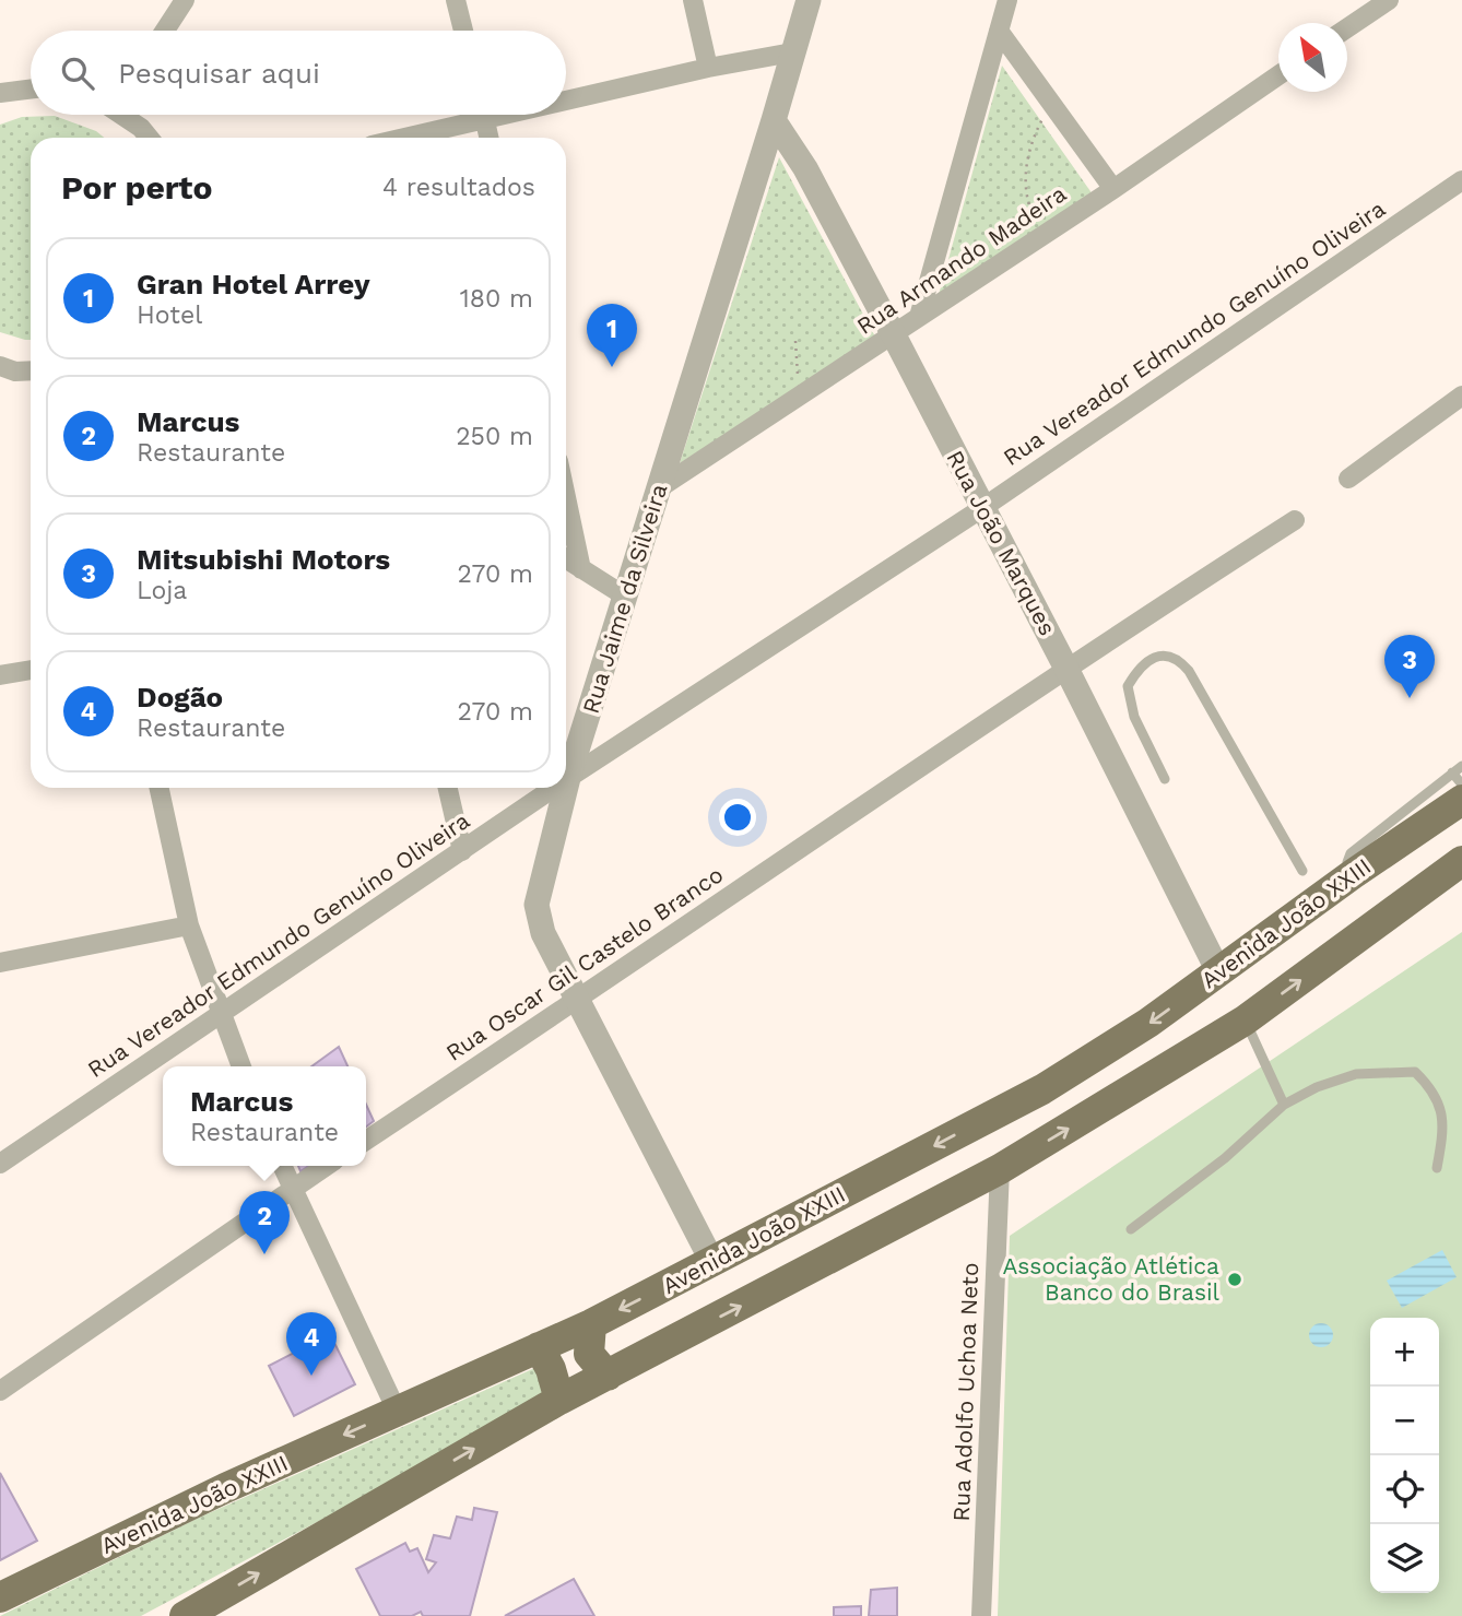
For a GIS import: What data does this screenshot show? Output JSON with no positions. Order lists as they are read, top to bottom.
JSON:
{
  "streets": {
    "main road": ["Avenida João XXIII"],
    "street": [
      "Rua Armando Madeira",
      "Rua Vereador Edmundo Genuíno Oliveira",
      "Rua João Marques",
      "Rua Jaime da Silveira",
      "Rua Oscar Gil Castelo Branco",
      "Rua Adolfo Uchoa Neto"
    ]
  },
  "crossings": [
    ["Rua Armando Madeira", "Rua João Marques"],
    ["Rua Armando Madeira", "Rua Jaime da Silveira"],
    ["Rua Vereador Edmundo Genuíno Oliveira", "Rua João Marques"],
    ["Rua Vereador Edmundo Genuíno Oliveira", "Rua Jaime da Silveira"],
    ["Rua João Marques", "Rua Jaime da Silveira"],
    ["Rua João Marques", "Avenida João XXIII"],
    ["Rua João Marques", "Rua Oscar Gil Castelo Branco"],
    ["Rua Jaime da Silveira", "Avenida João XXIII"],
    ["Rua Jaime da Silveira", "Rua Oscar Gil Castelo Branco"]
  ],
  "places": ["Associação Atlética Banco do Brasil"],
  "north": "top left",
  "page": {
    "search": "Pesquisar aqui",
    "heading": ["Por perto", "4 resultados"],
    "list": [
      {
        "mark": "1",
        "name": "Gran Hotel Arrey",
        "note": "Hotel",
        "value": "180 m"
      },
      {
        "mark": "2",
        "name": "Marcus",
        "note": "Restaurante",
        "value": "250 m"
      },
      {
        "mark": "3",
        "name": "Mitsubishi Motors",
        "note": "Loja",
        "value": "270 m"
      },
      {
        "mark": "4",
        "name": "Dogão",
        "note": "Restaurante",
        "value": "270 m"
      }
    ],
    "pins": [
      "1",
      "3",
      "2",
      "4"
    ],
    "popup": ["Marcus", "Restaurante"],
    "map_buttons": ["+", "−"]
  }
}
